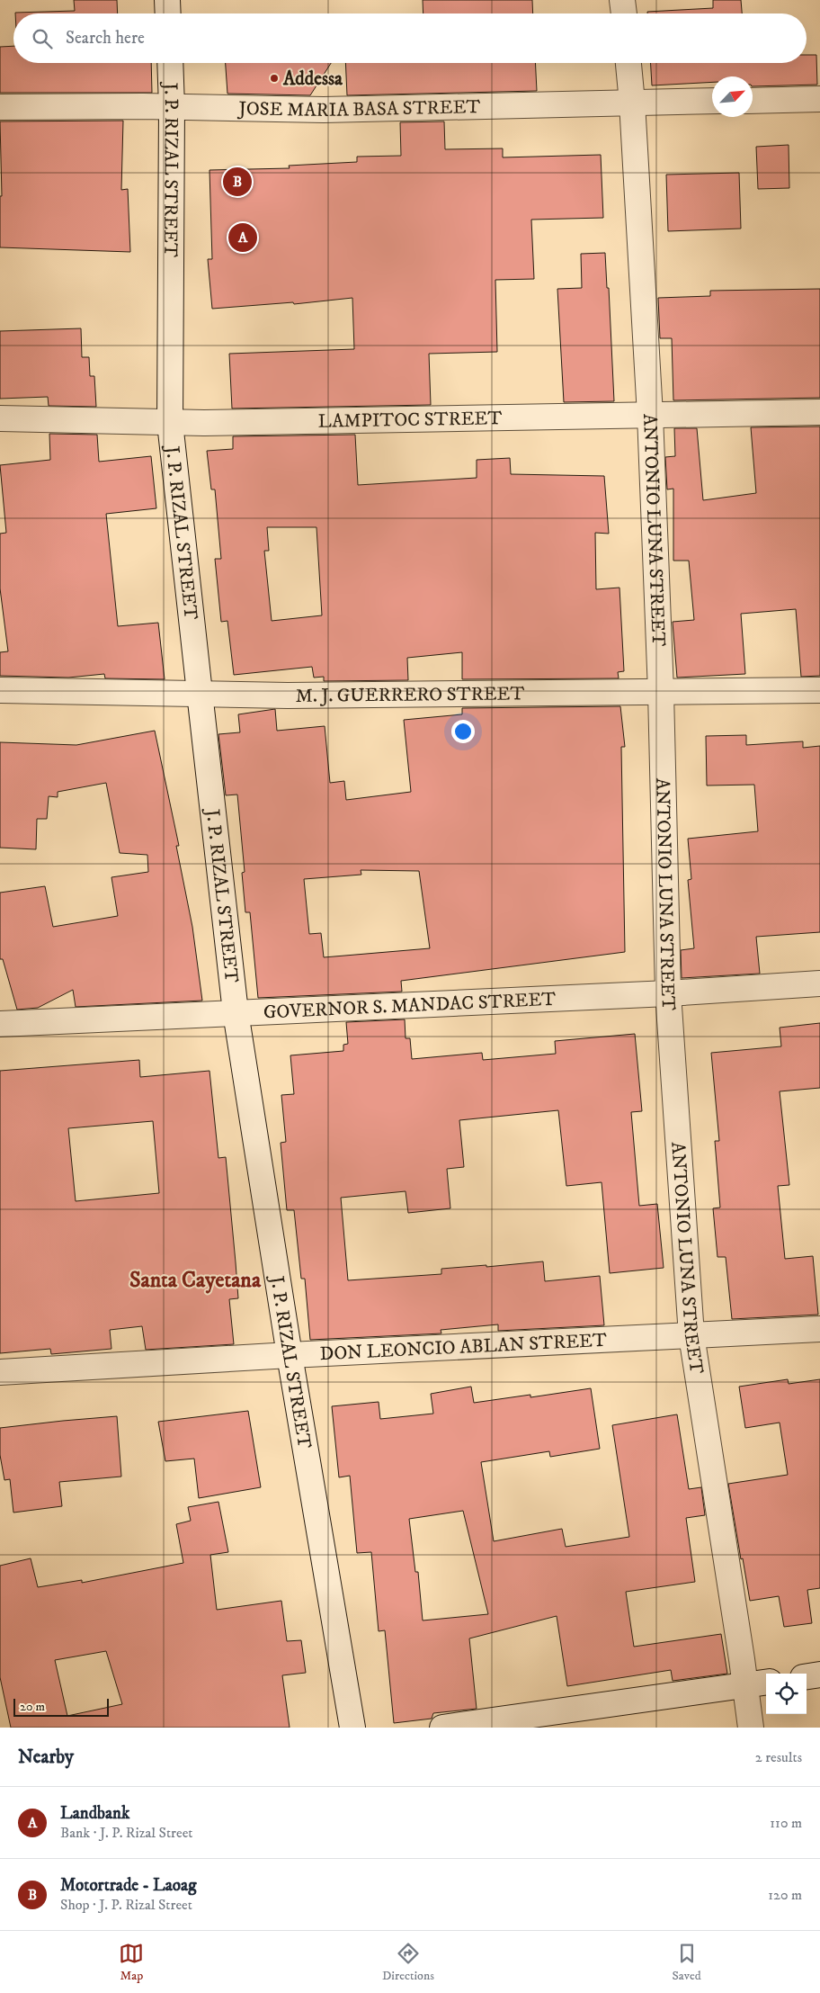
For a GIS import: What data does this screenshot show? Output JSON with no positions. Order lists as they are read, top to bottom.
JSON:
{
  "streets": {
    "street": [
      "JOSE MARIA BASA STREET",
      "J. P. RIZAL STREET",
      "LAMPITOC STREET",
      "ANTONIO LUNA STREET",
      "M. J. GUERRERO STREET",
      "GOVERNOR S. MANDAC STREET",
      "DON LEONCIO ABLAN STREET"
    ]
  },
  "crossings": [
    ["JOSE MARIA BASA STREET", "J. P. RIZAL STREET"],
    ["JOSE MARIA BASA STREET", "ANTONIO LUNA STREET"],
    ["J. P. RIZAL STREET", "LAMPITOC STREET"],
    ["J. P. RIZAL STREET", "M. J. GUERRERO STREET"],
    ["J. P. RIZAL STREET", "GOVERNOR S. MANDAC STREET"],
    ["J. P. RIZAL STREET", "DON LEONCIO ABLAN STREET"],
    ["LAMPITOC STREET", "ANTONIO LUNA STREET"],
    ["ANTONIO LUNA STREET", "M. J. GUERRERO STREET"],
    ["ANTONIO LUNA STREET", "GOVERNOR S. MANDAC STREET"],
    ["ANTONIO LUNA STREET", "DON LEONCIO ABLAN STREET"]
  ],
  "districts": ["Santa Cayetana"],
  "places": ["Addessa"],
  "scale_bar": "20 m",
  "north": "top right",
  "page": {
    "search": "Search here",
    "pins": ["B", "A"],
    "scale": "20 m",
    "heading": ["Nearby", "2 results"],
    "list": [
      {
        "mark": "A",
        "name": "Landbank",
        "note": "Bank · J. P. Rizal Street",
        "value": "110 m"
      },
      {
        "mark": "B",
        "name": "Motortrade - Laoag",
        "note": "Shop · J. P. Rizal Street",
        "value": "120 m"
      }
    ],
    "nav": ["Map", "Directions", "Saved"]
  }
}
